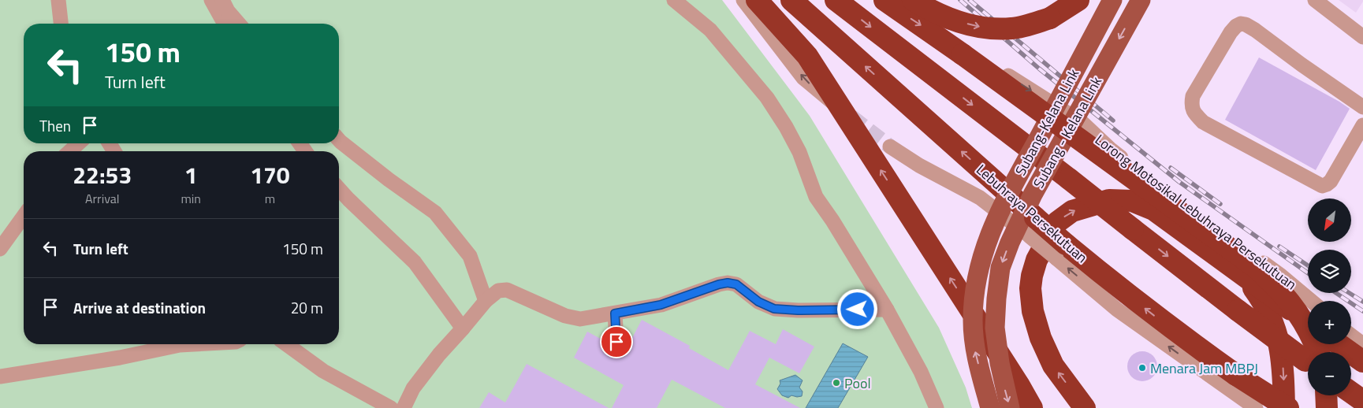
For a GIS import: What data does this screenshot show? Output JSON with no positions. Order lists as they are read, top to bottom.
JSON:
{
  "streets": {
    "highway": ["Lebuhraya Persekutuan"],
    "main road": ["Subang-Kelana Link", "Subang - Kelana Link"],
    "street": ["Lorong Motosikal Lebuhraya Persekutuan"]
  },
  "one_way": ["Subang-Kelana Link", "Subang - Kelana Link"],
  "places": ["Menara Jam MBPJ", "Pool"],
  "north": "bottom left",
  "page": {
    "turn": ["150 m", "Turn left"],
    "then": "Then",
    "eta": [
      "22:53",
      "Arrival",
      "1",
      "min",
      "170",
      "m"
    ],
    "map_buttons": ["+", "−"],
    "list": [
      {
        "name": "Turn left",
        "value": "150 m"
      },
      {
        "name": "Arrive at destination",
        "value": "20 m"
      }
    ]
  }
}
